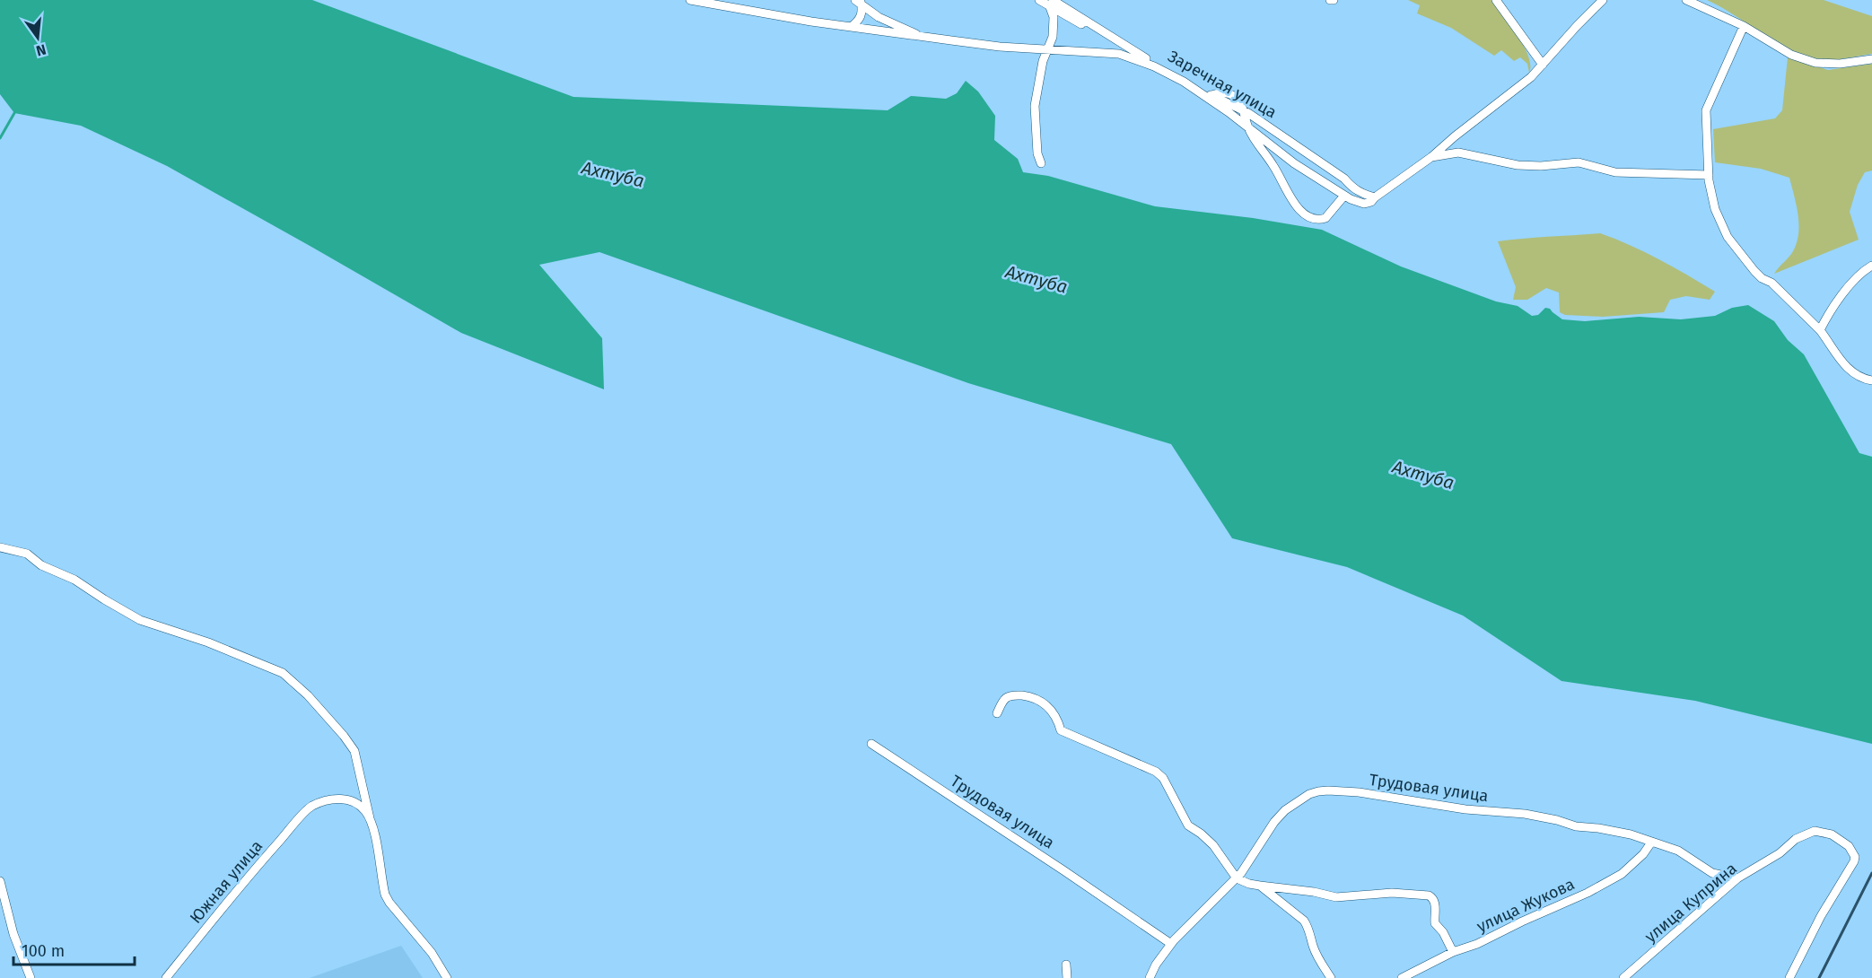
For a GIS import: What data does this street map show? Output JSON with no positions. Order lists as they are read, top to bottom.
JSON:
{
  "streets": {
    "street": [
      "Заречная улица",
      "Трудовая улица",
      "Южная улица",
      "улица Куприна",
      "улица Жукова"
    ]
  },
  "crossings": [
    ["Трудовая улица", "улица Куприна"],
    ["Трудовая улица", "улица Жукова"]
  ],
  "water": ["Ахтуба"],
  "scale_bar": "100 m",
  "north": "bottom"
}
